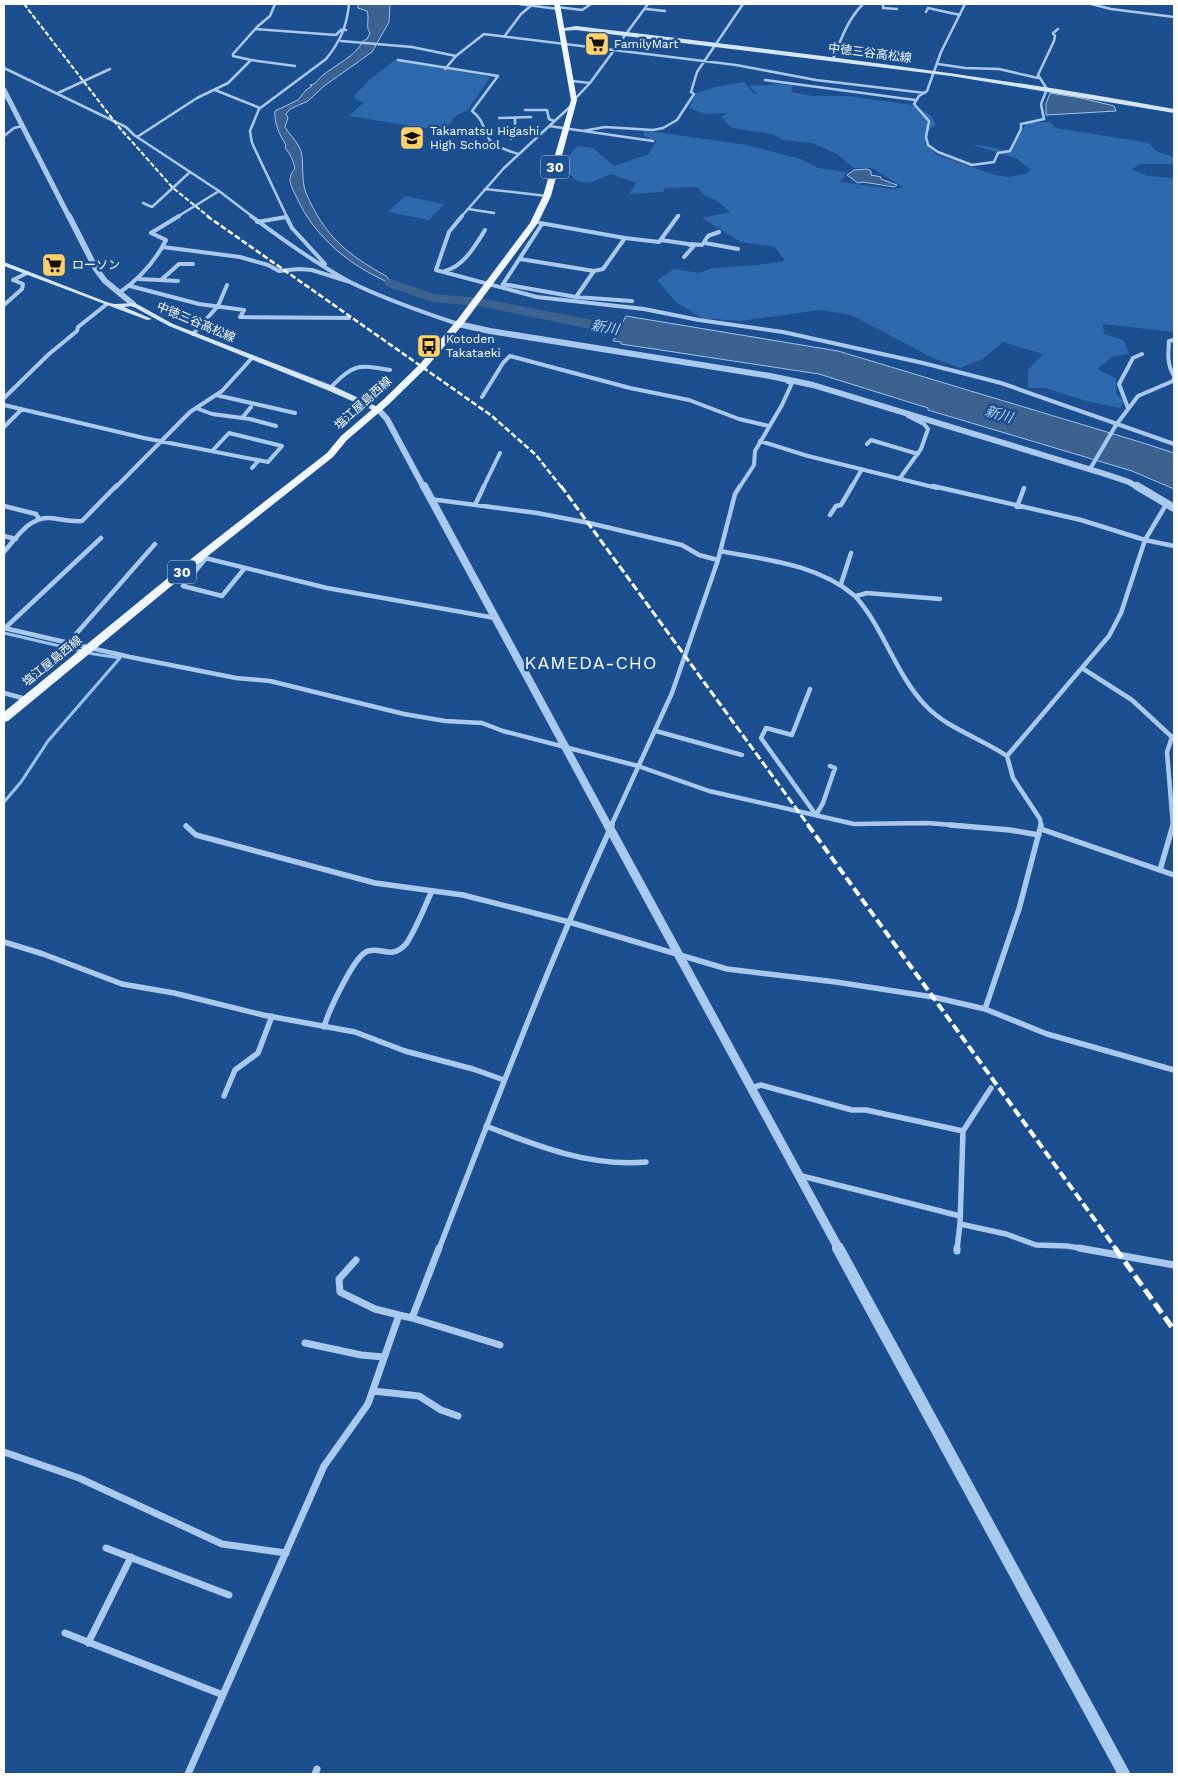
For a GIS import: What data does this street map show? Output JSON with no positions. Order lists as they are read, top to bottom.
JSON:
{
  "streets": {
    "main road": ["中徳三谷高松線", "30", "塩江屋島西線"]
  },
  "crossings": [
    ["中徳三谷高松線", "塩江屋島西線"]
  ],
  "districts": ["KAMEDA-CHO"],
  "water": ["新川"],
  "places": {
    "supermarket": ["FamilyMart", "ローソン"],
    "school or university": ["Takamatsu Higashi High School"],
    "bus stop": ["Kotoden Takataeki"]
  }
}
